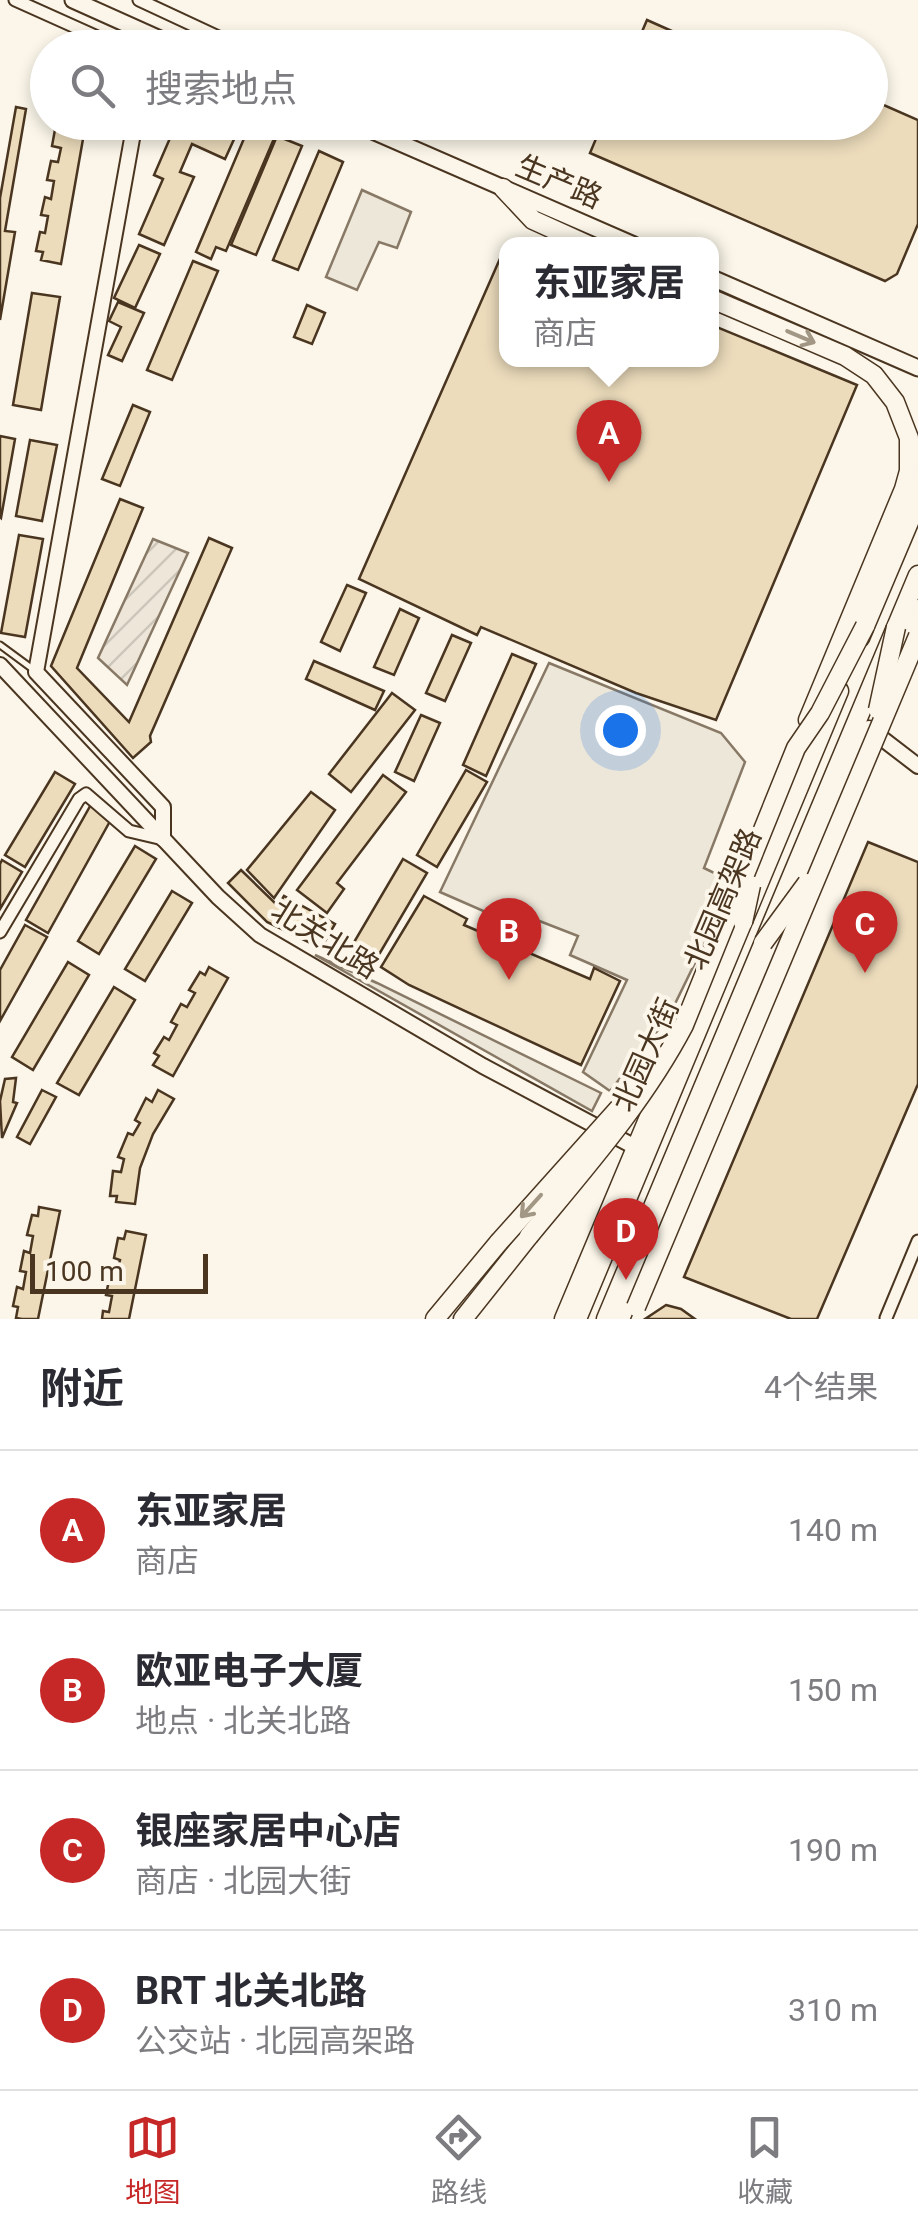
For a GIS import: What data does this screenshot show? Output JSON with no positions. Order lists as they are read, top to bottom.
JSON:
{
  "streets": {
    "main road": ["生产路", "北园高架路", "北园大街"],
    "street": ["北关北路"]
  },
  "crossings": [
    ["北关北路", "北园大街"]
  ],
  "scale_bar": "100 m",
  "page": {
    "search": "搜索地点",
    "popup": ["东亚家居", "商店"],
    "pins": [
      "A",
      "C",
      "B",
      "D"
    ],
    "scale": "100 m",
    "heading": ["附近", "4个结果"],
    "list": [
      {
        "mark": "A",
        "name": "东亚家居",
        "note": "商店",
        "value": "140 m"
      },
      {
        "mark": "B",
        "name": "欧亚电子大厦",
        "note": "地点 · 北关北路",
        "value": "150 m"
      },
      {
        "mark": "C",
        "name": "银座家居中心店",
        "note": "商店 · 北园大街",
        "value": "190 m"
      },
      {
        "mark": "D",
        "name": "BRT 北关北路",
        "note": "公交站 · 北园高架路",
        "value": "310 m"
      }
    ],
    "nav": ["地图", "路线", "收藏"]
  }
}
